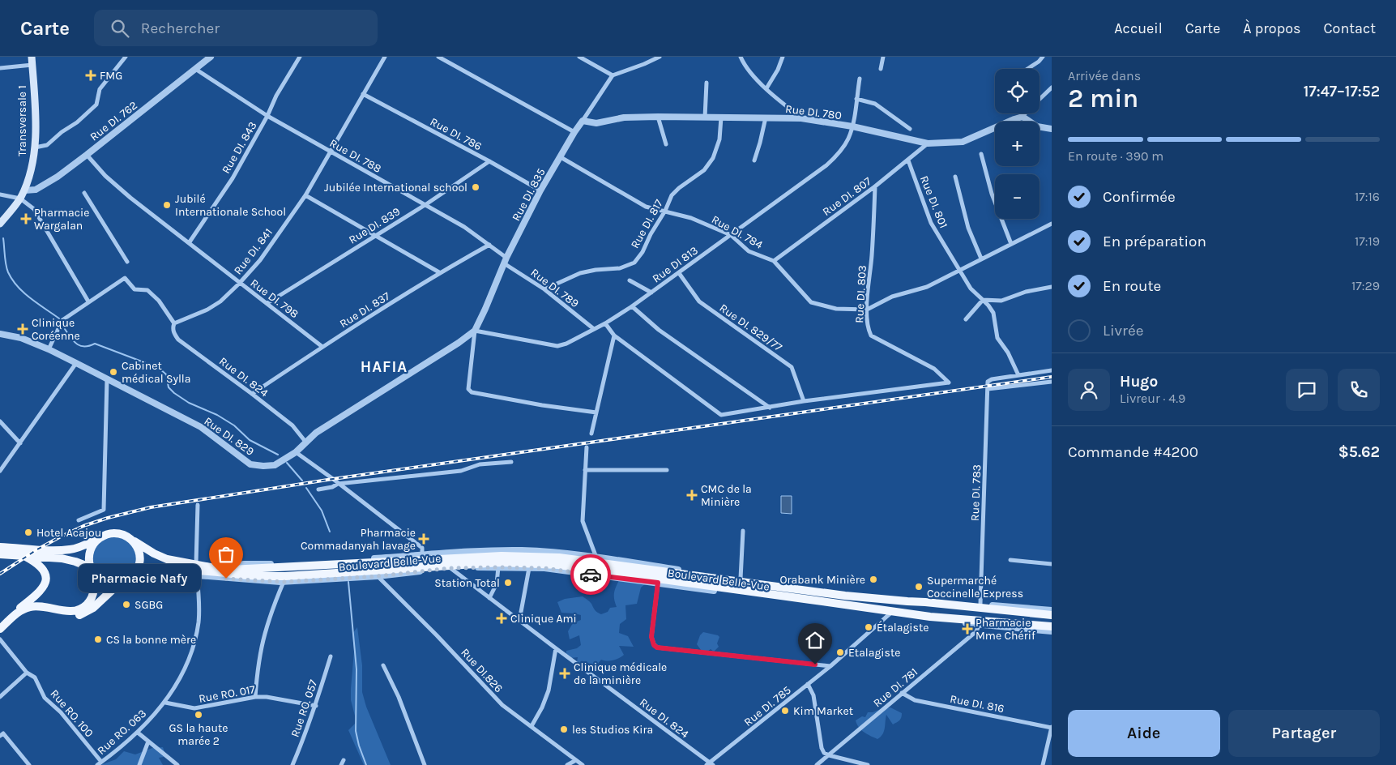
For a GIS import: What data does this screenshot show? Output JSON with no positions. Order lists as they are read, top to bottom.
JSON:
{
  "streets": {
    "main road": ["Transversale 1", "Boulevard Belle-Vue"],
    "street": [
      "Rue DI. 780",
      "Rue DI. 762",
      "Rue DI. 786",
      "Rue DI. 843",
      "Rue DI. 788",
      "Rue DI. 835",
      "Rue DI. 807",
      "Rue DI. 801",
      "Rue DI. 817",
      "Rue DI. 839",
      "Rue DI. 784",
      "Rue DI. 841",
      "Rue DI 813",
      "Rue DI. 789",
      "Rue DI. 803",
      "Rue DI. 798",
      "Rue DI. 837",
      "Rue DI. 829/77",
      "Rue DI. 824",
      "Rue DI. 829",
      "Rue DI. 783",
      "Rue DI.826",
      "Rue DI. 781",
      "Rue RO. 017",
      "Rue DI. 816",
      "Rue DI. 785",
      "Rue RO. 057",
      "Rue RO. 100",
      "Rue RO. 063"
    ]
  },
  "crossings": [
    ["Rue DI. 780", "Rue DI. 835"],
    ["Rue DI. 780", "Rue DI. 807"],
    ["Rue DI. 780", "Rue DI. 817"],
    ["Rue DI. 780", "Rue DI 813"],
    ["Transversale 1", "Rue DI. 762"],
    ["Rue DI. 762", "Rue DI. 788"],
    ["Rue DI. 762", "Rue DI. 798"],
    ["Rue DI. 786", "Rue DI. 835"],
    ["Rue DI. 786", "Rue DI. 839"],
    ["Rue DI. 786", "Rue DI. 841"],
    ["Rue DI. 843", "Rue DI. 788"],
    ["Rue DI. 843", "Rue DI. 798"],
    ["Rue DI. 788", "Rue DI. 835"],
    ["Rue DI. 788", "Rue DI. 839"],
    ["Rue DI. 788", "Rue DI. 841"],
    ["Rue DI. 788", "Rue DI. 789"],
    ["Rue DI. 788", "Rue DI. 837"],
    ["Rue DI. 835", "Rue DI. 784"],
    ["Rue DI. 835", "Rue DI 813"],
    ["Rue DI. 835", "Rue DI. 789"],
    ["Rue DI. 835", "Rue DI. 829"],
    ["Rue DI. 807", "Rue DI. 801"],
    ["Rue DI. 807", "Rue DI. 784"],
    ["Rue DI. 807", "Rue DI. 803"],
    ["Rue DI. 801", "Rue DI. 784"],
    ["Rue DI. 801", "Rue DI. 783"],
    ["Rue DI. 817", "Rue DI. 784"],
    ["Rue DI. 817", "Rue DI. 789"],
    ["Rue DI. 839", "Rue DI. 798"],
    ["Rue DI. 784", "Rue DI 813"],
    ["Rue DI. 784", "Rue DI. 803"],
    ["Rue DI. 841", "Rue DI. 798"],
    ["Rue DI. 841", "Rue DI. 824"],
    ["Rue DI 813", "Rue DI. 789"],
    ["Rue DI 813", "Rue DI. 829/77"],
    ["Rue DI 813", "Rue DI. 829"],
    ["Rue DI. 803", "Rue DI. 829/77"],
    ["Rue DI. 798", "Rue DI. 837"],
    ["Rue DI. 837", "Rue DI. 824"],
    ["Rue DI. 824", "Rue DI. 829"],
    ["Rue DI. 824", "Boulevard Belle-Vue"],
    ["Rue DI. 824", "Rue DI. 785"],
    ["Rue DI. 783", "Boulevard Belle-Vue"],
    ["Boulevard Belle-Vue", "Rue DI.826"],
    ["Boulevard Belle-Vue", "Rue DI. 781"],
    ["Boulevard Belle-Vue", "Rue DI. 785"],
    ["Boulevard Belle-Vue", "Rue RO. 063"],
    ["Rue DI. 781", "Rue DI. 816"],
    ["Rue RO. 017", "Rue RO. 057"],
    ["Rue RO. 017", "Rue RO. 063"],
    ["Rue RO. 100", "Rue RO. 063"]
  ],
  "districts": ["HAFIA"],
  "places": {
    "health": [
      "FMG",
      "Pharmacie Wargalan",
      "Clinique Coréenne",
      "CMC de la Minière",
      "Pharmacie Commadanyah lavage",
      "Clinique Ami",
      "Pharmacie Mme Chérif",
      "Clinique médicale de la minière"
    ],
    "other": [
      "Jubilée International school",
      "Jubilé Internationale School",
      "Cabinet médical Sylla",
      "Hotel Acajou",
      "Pharmacie Nafy",
      "Orabank Minière",
      "Station Total",
      "Supermarché Coccinelle Express",
      "SGBG",
      "Étalagiste",
      "CS la bonne mère",
      "Etalagiste",
      "Kim Market",
      "GS la haute marée 2",
      "les Studios Kira"
    ]
  },
  "page": {
    "header": "Carte",
    "search": "Rechercher",
    "nav": [
      "Accueil",
      "Carte",
      "À propos",
      "Contact"
    ],
    "heading": ["2 min", "Arrivée dans", "17:47–17:52"],
    "panel": [
      "Hugo",
      "Livreur · 4.9",
      "Commande #4200",
      "$5.62"
    ],
    "map_buttons": ["+", "−"],
    "bar": "En route · 390 m",
    "list": [
      ["Confirmée", "17:16"],
      ["En préparation", "17:19"],
      ["En route", "17:29"],
      "Livrée"
    ],
    "bubble": "Pharmacie Nafy",
    "buttons": ["Aide", "Partager"]
  }
}
